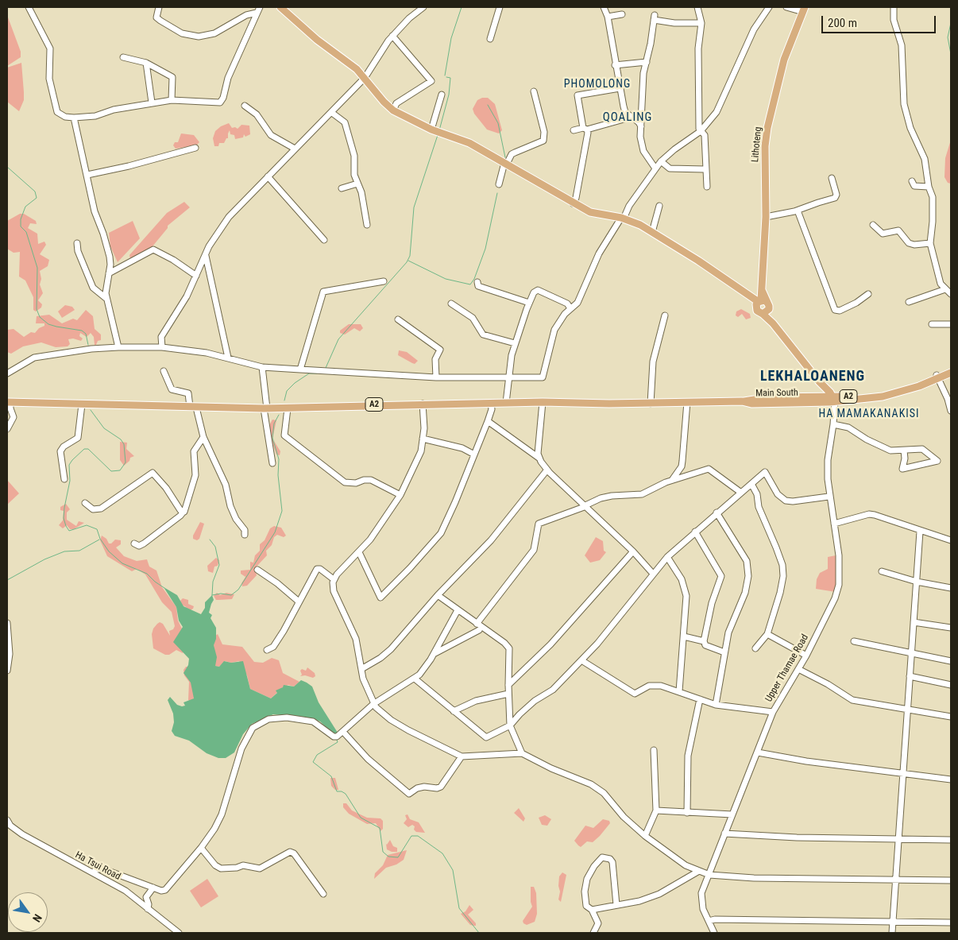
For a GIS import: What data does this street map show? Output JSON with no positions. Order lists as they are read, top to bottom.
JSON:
{
  "streets": {
    "main road": ["Lithoteng", "Main South", "A2"],
    "street": ["Upper Thamae Road", "Ha Tsui Road"]
  },
  "crossings": [
    ["Main South", "A2"],
    ["Main South", "Upper Thamae Road"]
  ],
  "districts": [
    "PHOMOLONG",
    "QOALING",
    "LEKHALOANENG",
    "HA MAMAKANAKISI"
  ],
  "scale_bar": "200 m",
  "north": "bottom right"
}
